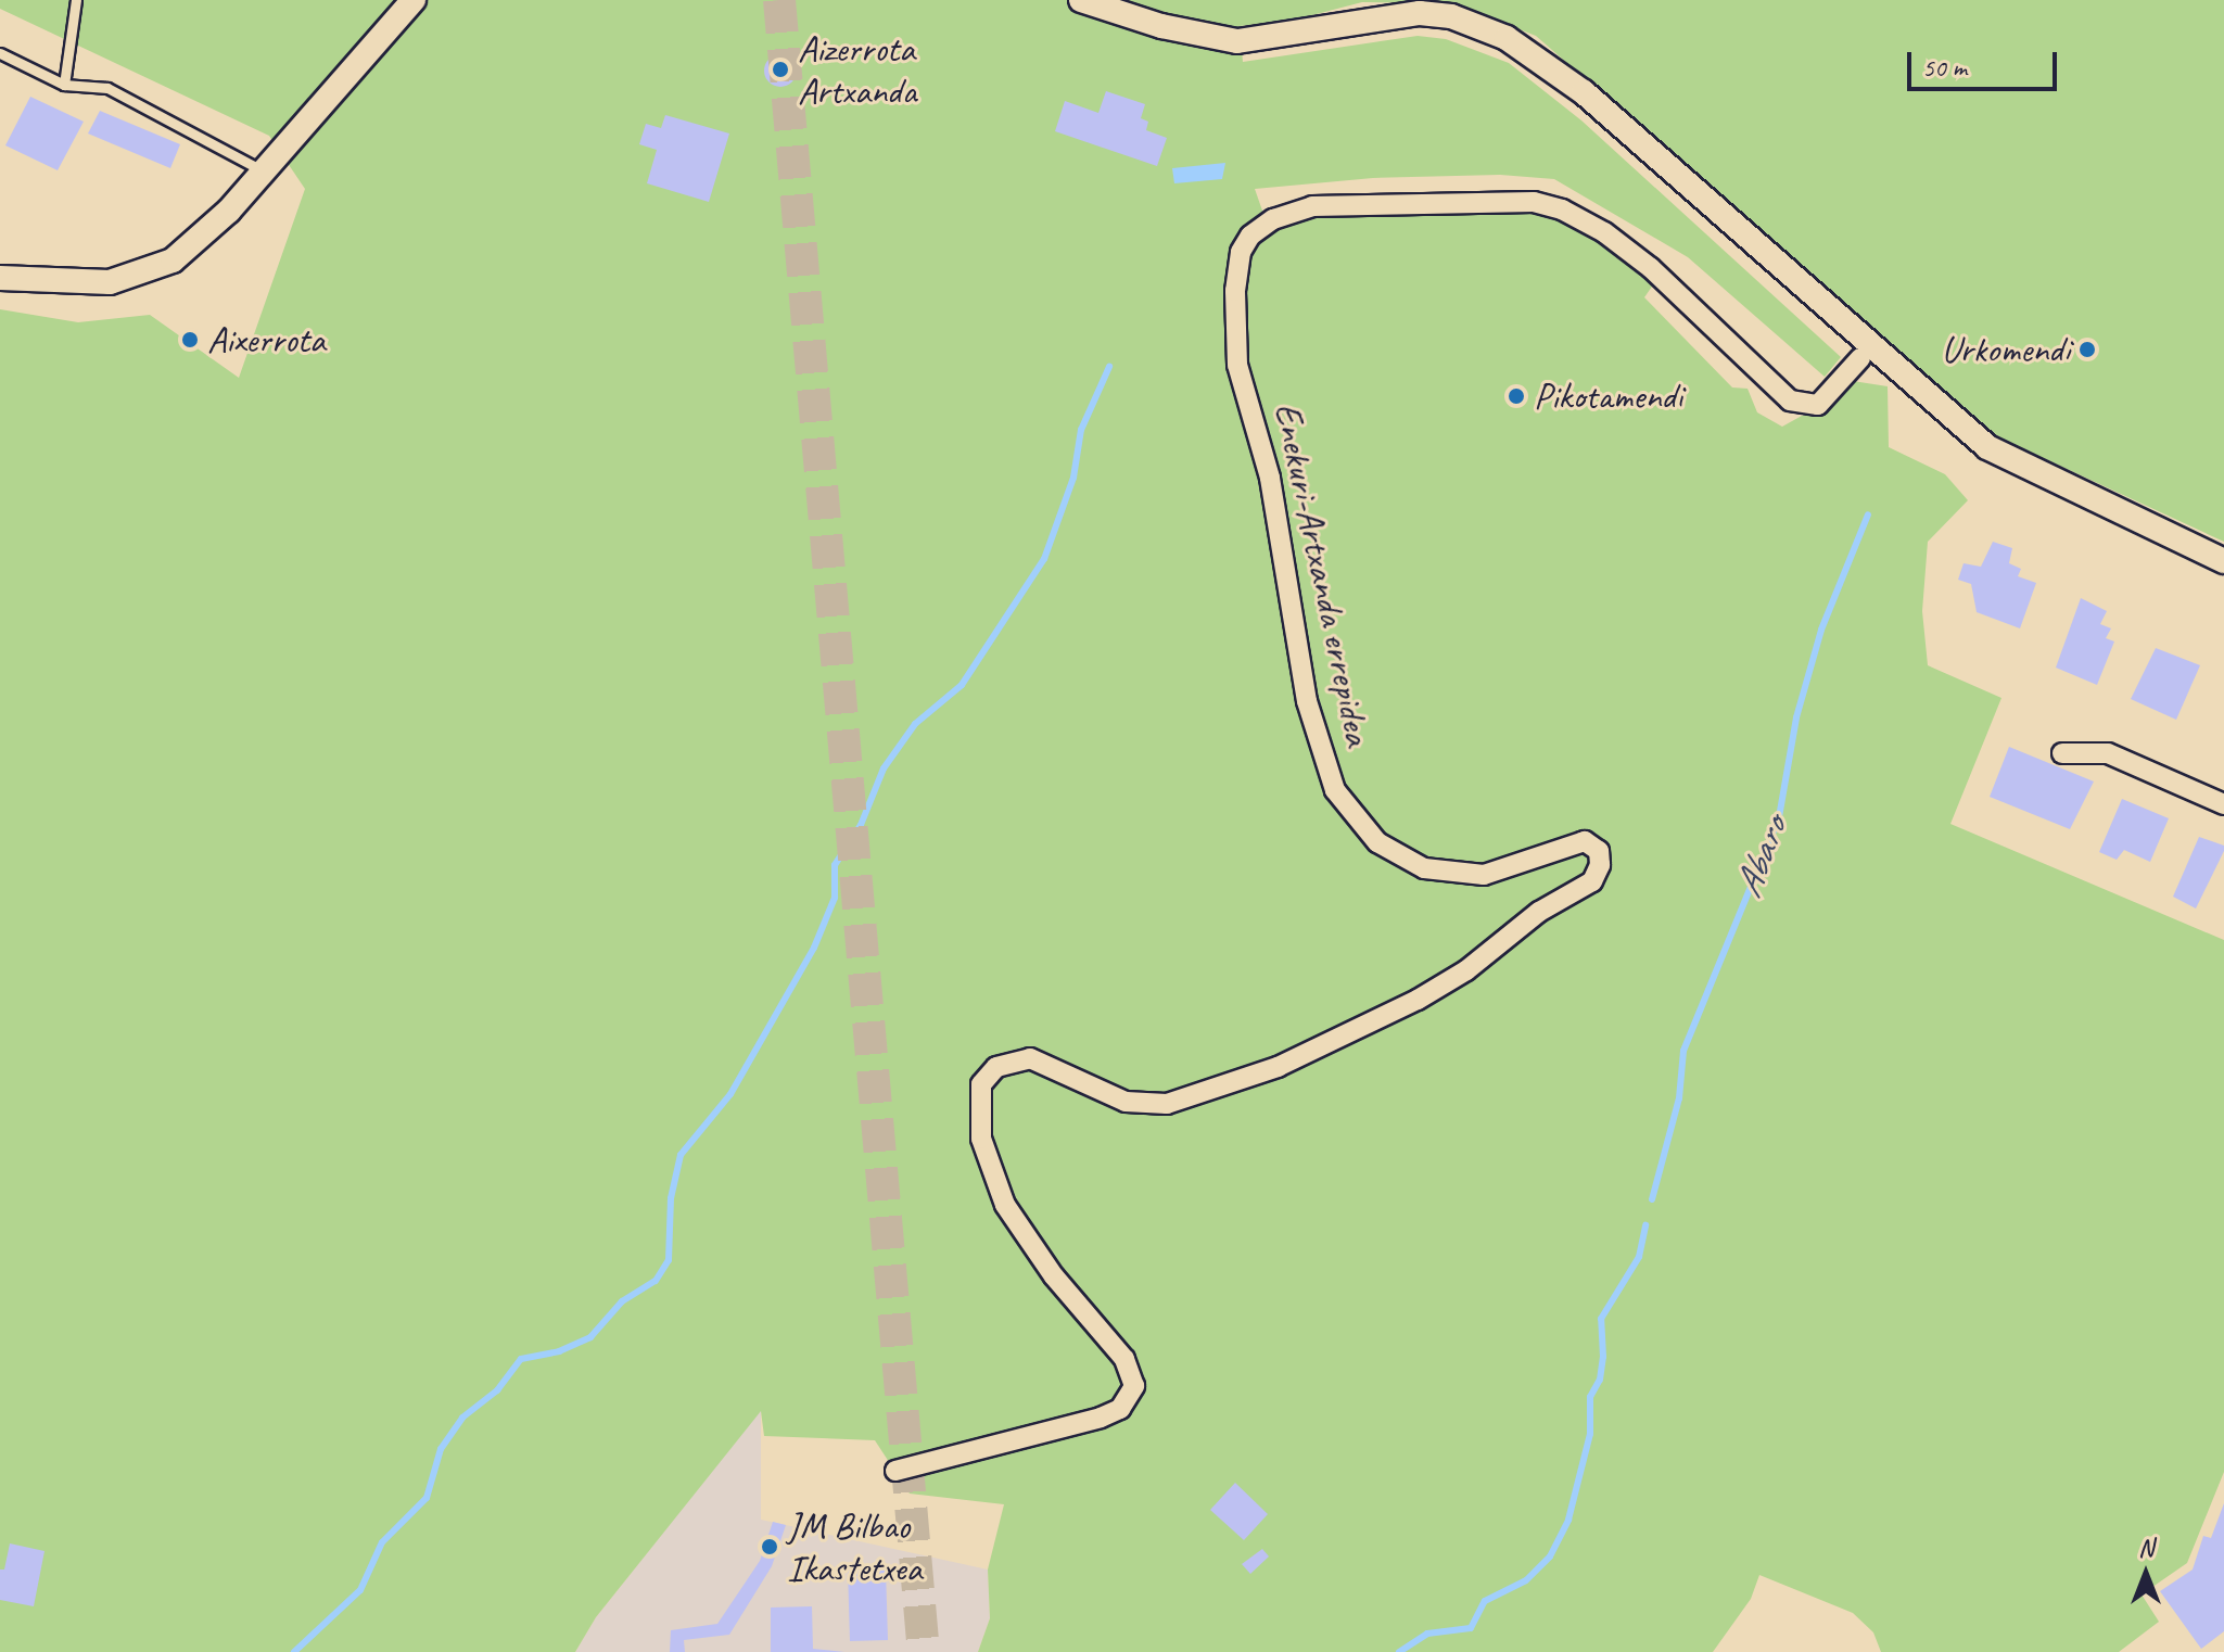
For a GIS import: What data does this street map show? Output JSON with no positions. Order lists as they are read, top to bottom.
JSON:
{
  "streets": {
    "street": ["Enekuri-Artxanda errepidea"]
  },
  "water": ["Abaro"],
  "places": [
    "Aizerrota Artxanda",
    "Aixerrota",
    "Urkomendi",
    "Pikotamendi",
    "JM Bilbao Ikastetxea"
  ],
  "scale_bar": "50 m",
  "north": "top"
}
